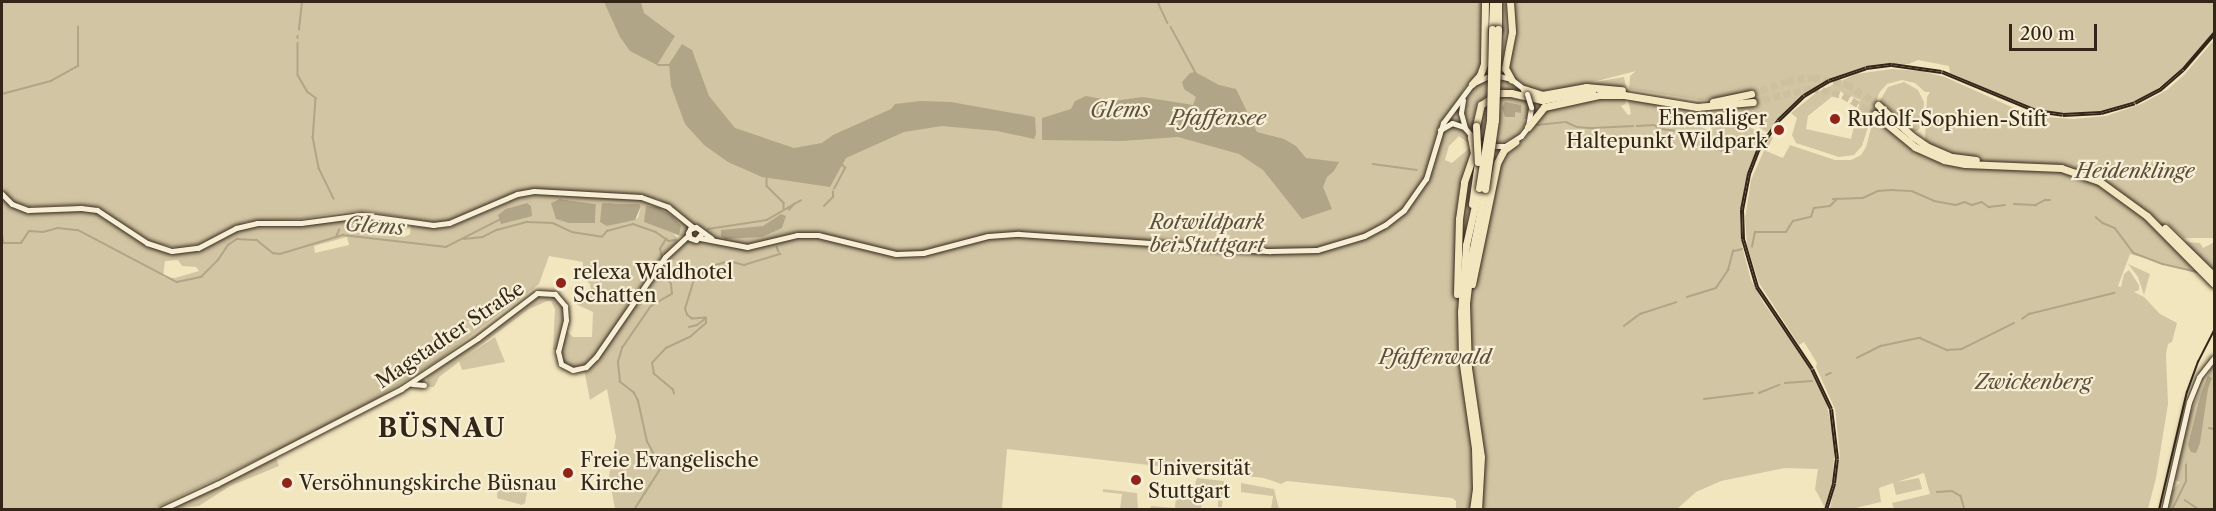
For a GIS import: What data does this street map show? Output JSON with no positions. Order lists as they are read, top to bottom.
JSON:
{
  "streets": {
    "main road": ["Magstadter Straße"]
  },
  "districts": ["BÜSNAU"],
  "water": ["Glems", "Pfaffensee"],
  "parks": [
    "Heidenklinge",
    "Rotwildpark bei Stuttgart",
    "Pfaffenwald",
    "Zwickenberg"
  ],
  "places": [
    "Rudolf-Sophien-Stift",
    "Ehemaliger Haltepunkt Wildpark",
    "relexa Waldhotel Schatten",
    "Freie Evangelische Kirche",
    "Universität Stuttgart",
    "Versöhnungskirche Büsnau"
  ],
  "scale_bar": "200 m"
}
